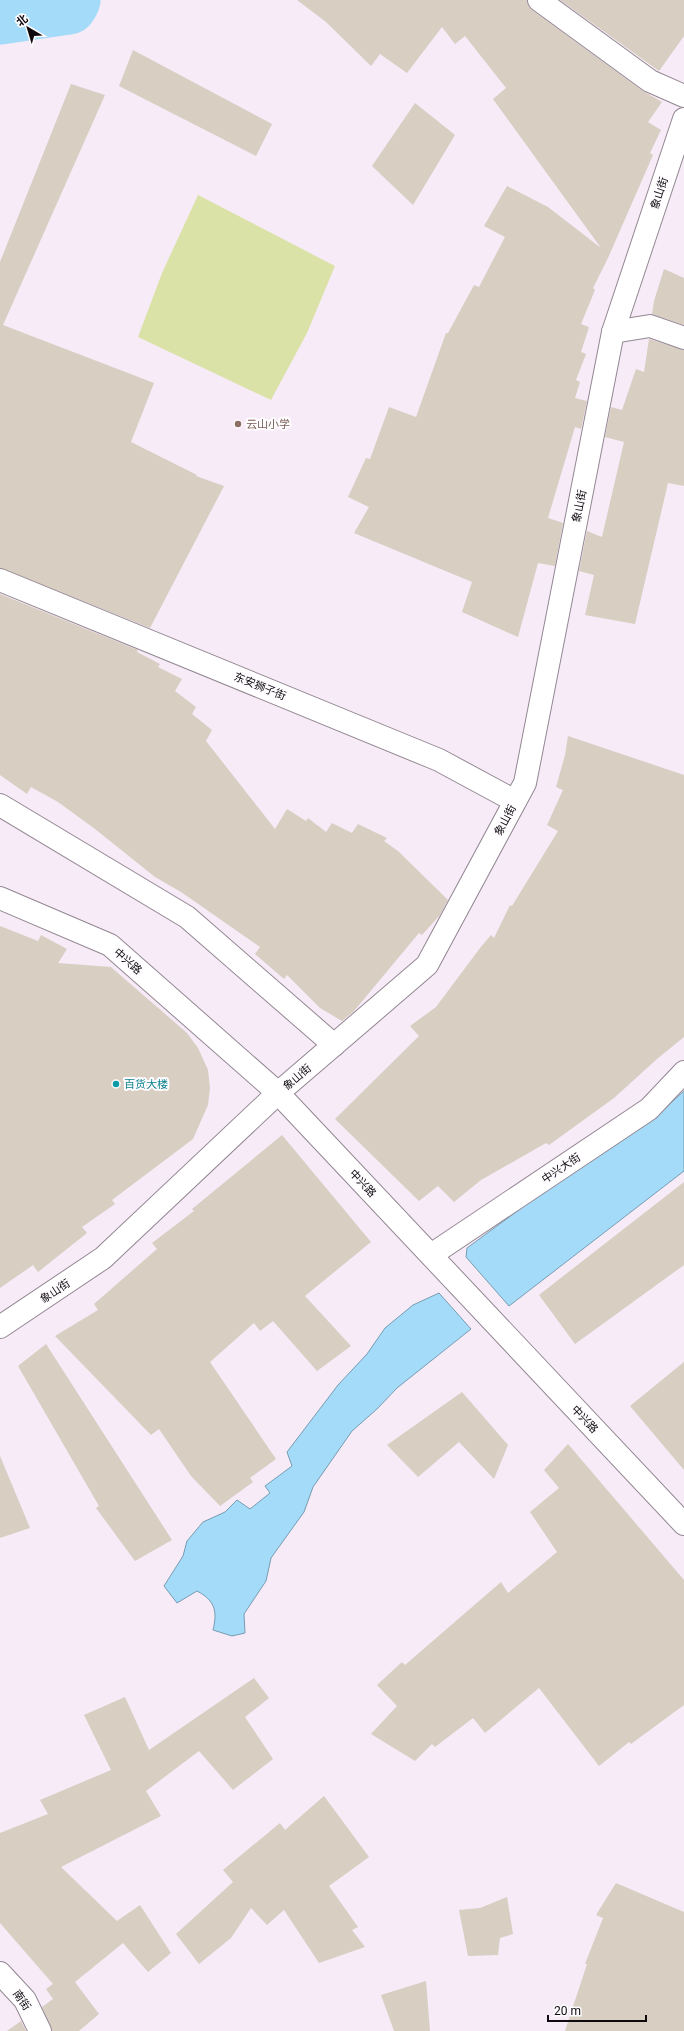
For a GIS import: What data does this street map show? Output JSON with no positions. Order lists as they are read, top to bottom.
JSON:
{
  "streets": {
    "main road": [
      "象山街",
      "东安狮子街",
      "中兴路",
      "中兴大街",
      "南街"
    ]
  },
  "crossings": [
    ["象山街", "东安狮子街"],
    ["象山街", "中兴路"],
    ["中兴路", "中兴大街"]
  ],
  "places": ["云山小学", "百货大楼"],
  "scale_bar": "20 m",
  "north": "top left"
}
